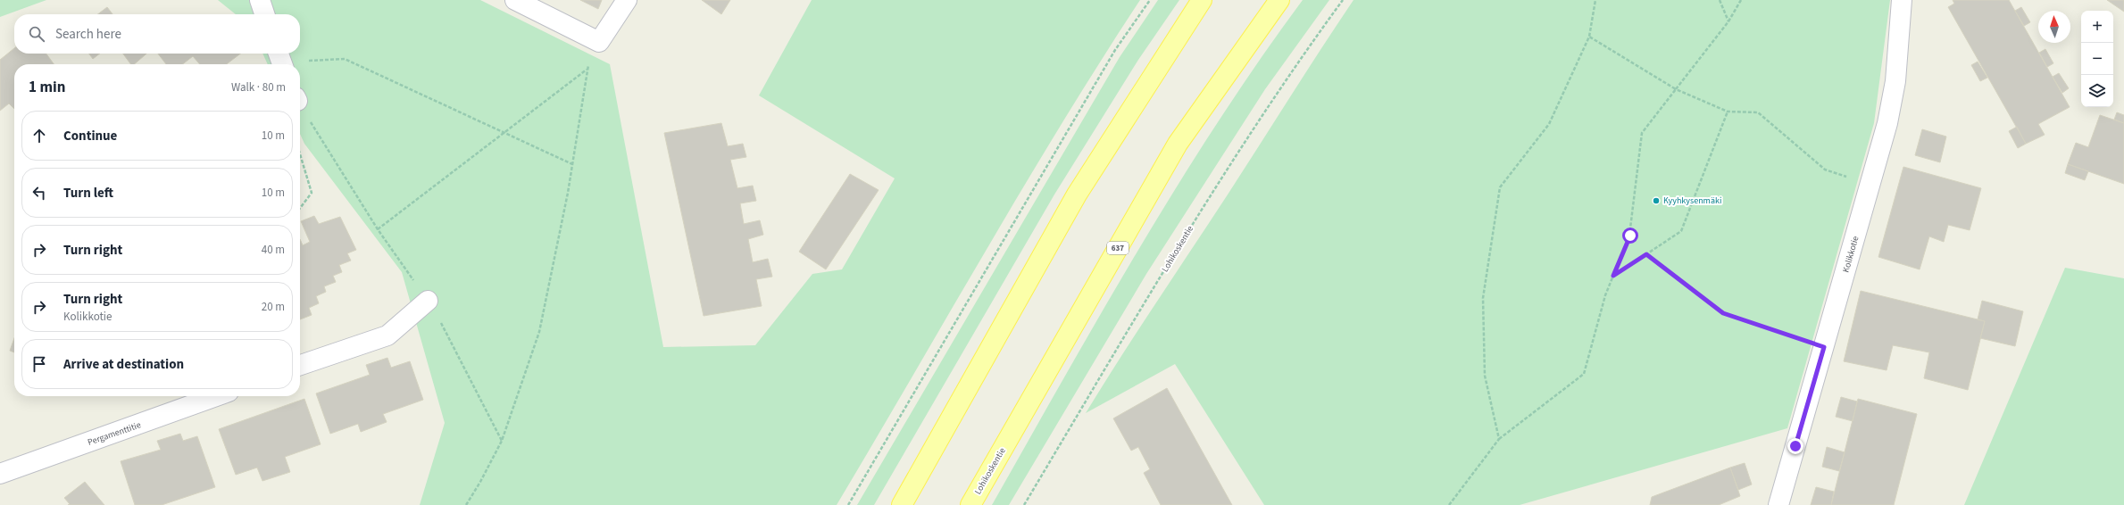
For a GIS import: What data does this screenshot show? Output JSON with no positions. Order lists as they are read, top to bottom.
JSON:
{
  "streets": {
    "main road": ["637", "Lohikoskentie"],
    "street": ["Kolikkotie", "Pergamenttitie"]
  },
  "places": ["Kyyhkysenmäki"],
  "north": "top",
  "page": {
    "map_buttons": ["+", "−"],
    "search": "Search here",
    "heading": ["1 min", "Walk · 80 m"],
    "list": [
      ["Continue", "10 m"],
      ["Turn left", "10 m"],
      ["Turn right", "40 m"],
      ["Turn right", "Kolikkotie", "20 m"],
      "Arrive at destination"
    ]
  }
}
